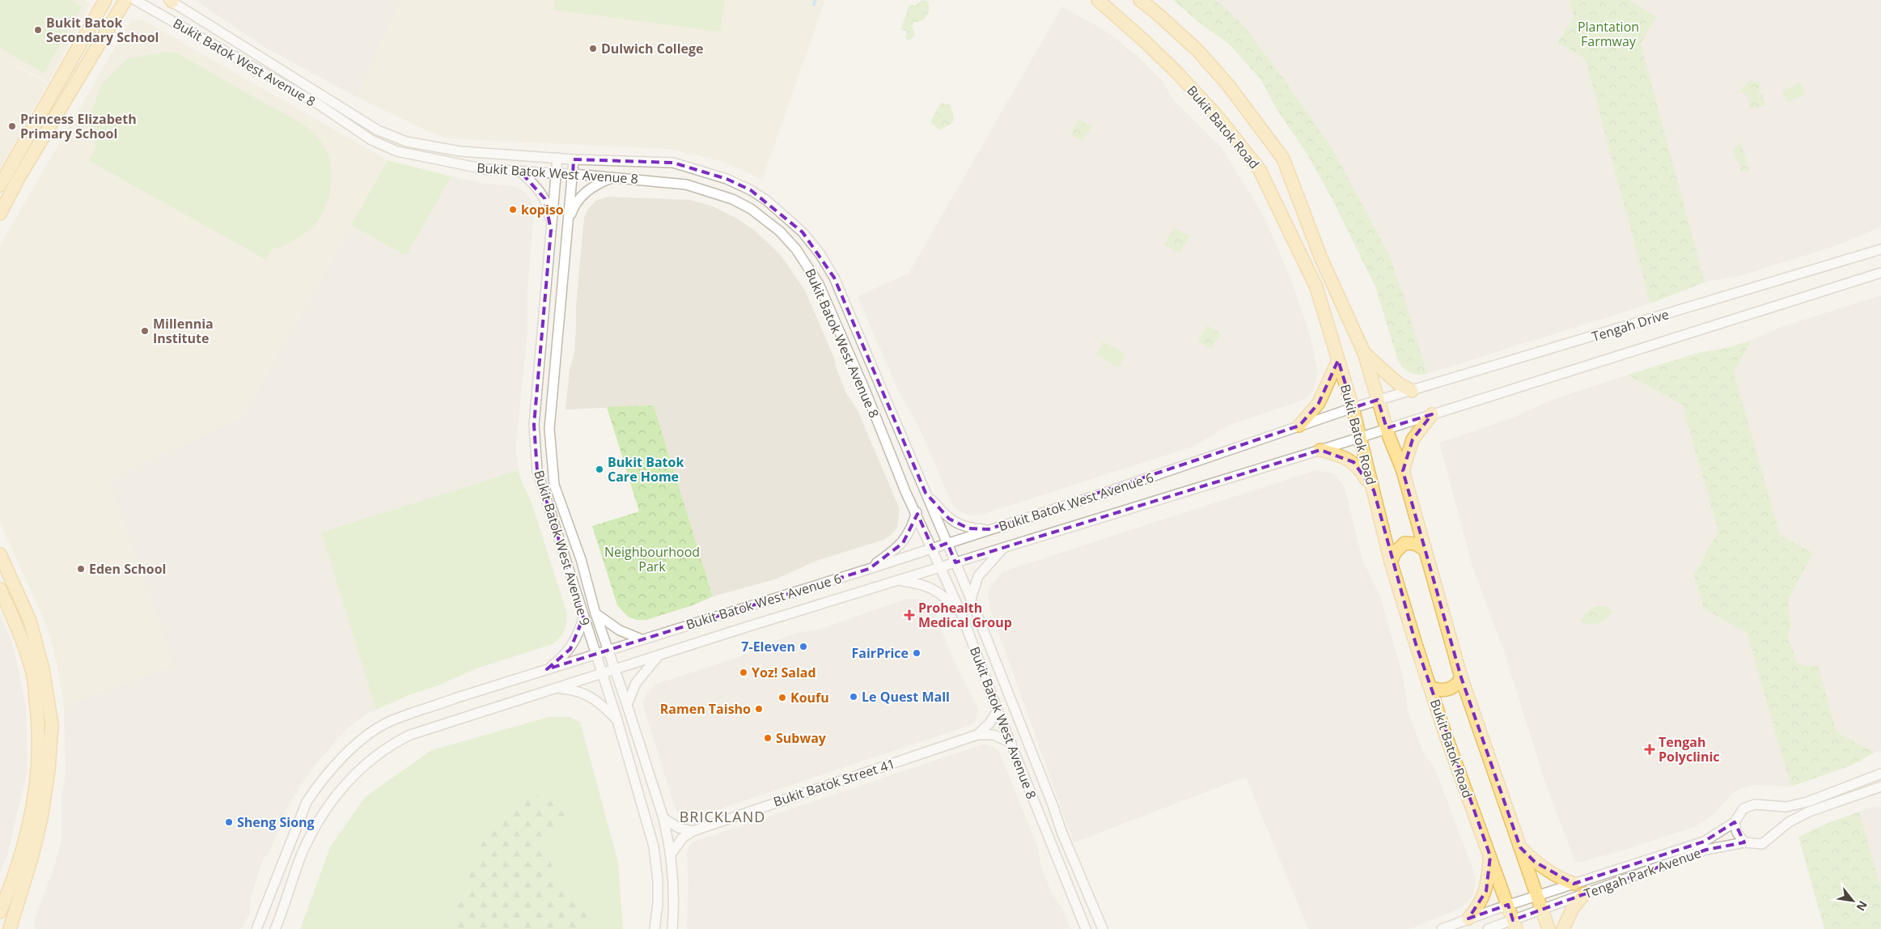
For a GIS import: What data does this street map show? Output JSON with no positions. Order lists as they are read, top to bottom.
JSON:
{
  "streets": {
    "main road": ["Bukit Batok Road"],
    "street": [
      "Bukit Batok West Avenue 8",
      "Tengah Drive",
      "Bukit Batok West Avenue 6",
      "Bukit Batok West Avenue 9",
      "Bukit Batok Street 41",
      "Tengah Park Avenue"
    ]
  },
  "crossings": [
    ["Bukit Batok West Avenue 8", "Bukit Batok West Avenue 6"],
    ["Bukit Batok West Avenue 8", "Bukit Batok West Avenue 9"],
    ["Bukit Batok West Avenue 8", "Bukit Batok Street 41"],
    ["Bukit Batok Road", "Tengah Drive"],
    ["Bukit Batok Road", "Bukit Batok West Avenue 6"],
    ["Bukit Batok Road", "Tengah Park Avenue"],
    ["Tengah Drive", "Bukit Batok West Avenue 6"],
    ["Bukit Batok West Avenue 6", "Bukit Batok West Avenue 9"],
    ["Bukit Batok West Avenue 9", "Bukit Batok Street 41"]
  ],
  "districts": ["BRICKLAND"],
  "parks": ["Plantation Farmway", "Neighbourhood Park"],
  "places": {
    "other": [
      "Bukit Batok Secondary School",
      "Dulwich College",
      "Princess Elizabeth Primary School",
      "kopiso",
      "Millennia Institute",
      "Bukit Batok Care Home",
      "Eden School",
      "7-Eleven",
      "FairPrice",
      "Yoz! Salad",
      "Le Quest Mall",
      "Koufu",
      "Ramen Taisho",
      "Subway",
      "Sheng Siong"
    ],
    "health": ["Prohealth Medical Group", "Tengah Polyclinic"]
  },
  "north": "bottom right"
}
